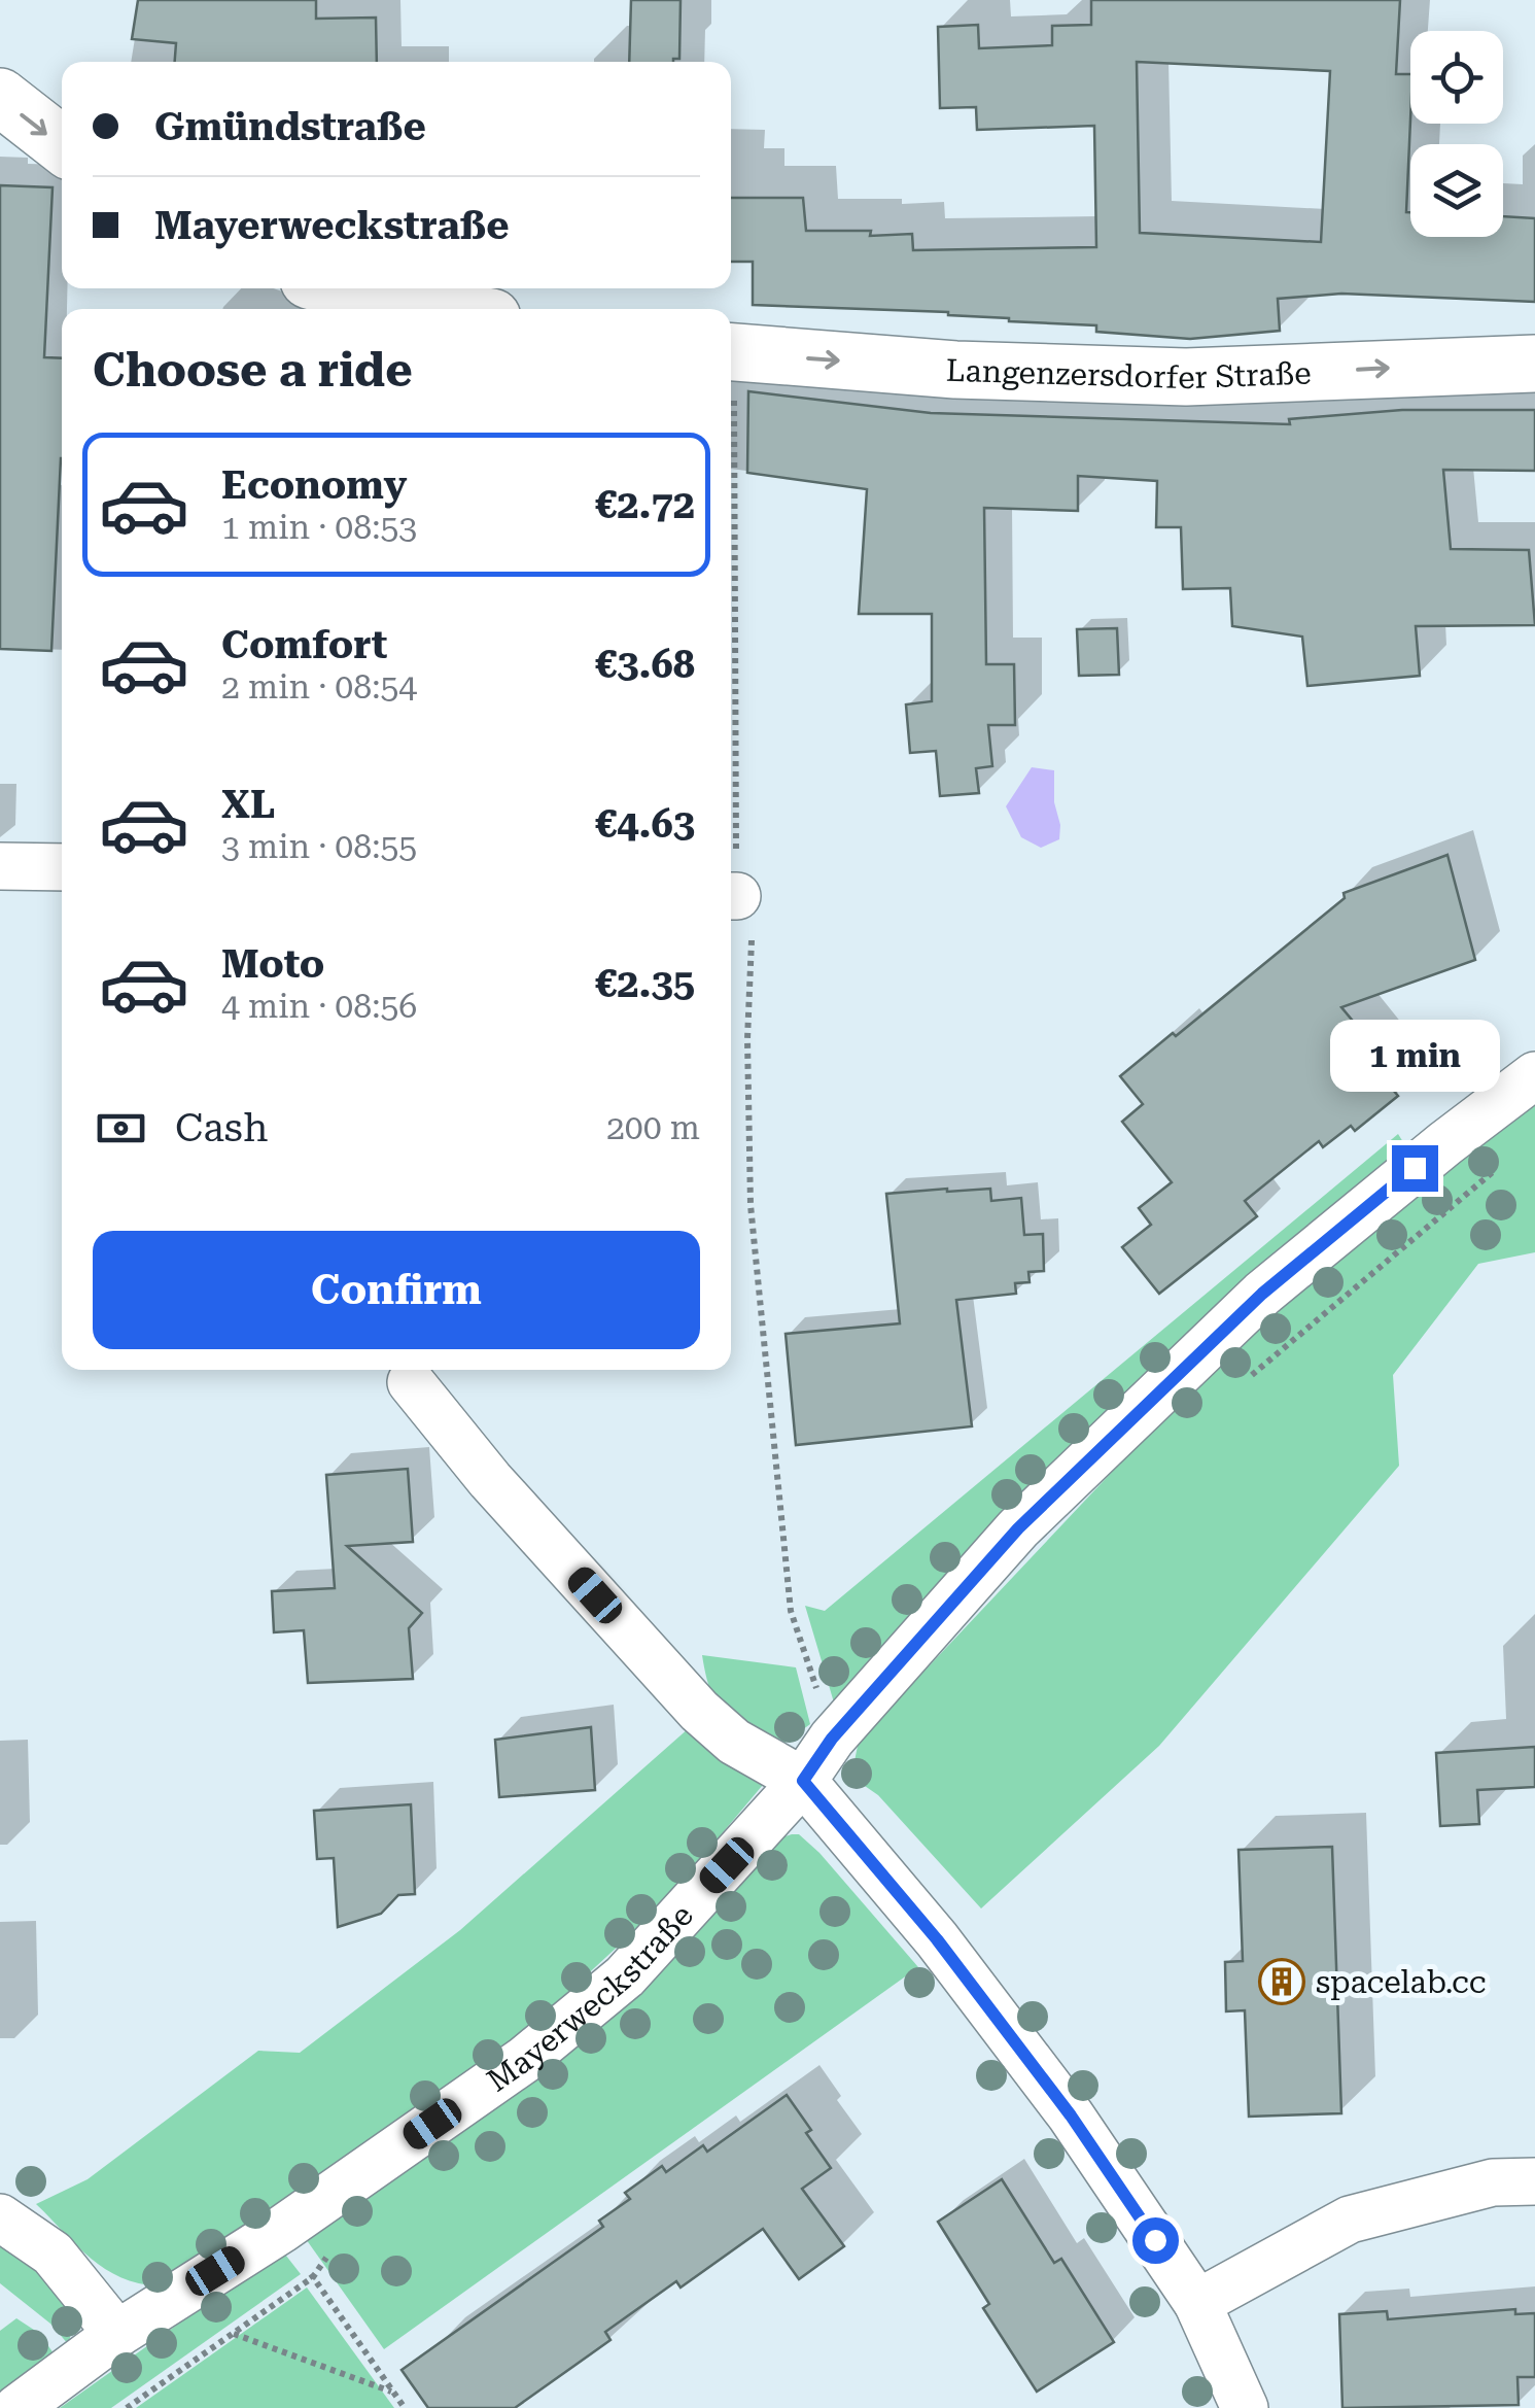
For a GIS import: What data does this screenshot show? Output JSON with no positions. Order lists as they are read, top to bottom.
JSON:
{
  "streets": {
    "main road": ["Langenzersdorfer Straße"],
    "street": ["Mayerweckstraße"]
  },
  "one_way": ["Langenzersdorfer Straße"],
  "places": {
    "building": ["spacelab.cc"]
  },
  "page": {
    "banner": ["Gmündstraße", "Mayerweckstraße"],
    "heading": "Choose a ride",
    "list": [
      {
        "name": "Economy",
        "note": "1 min · 08:53",
        "value": "€2.72"
      },
      {
        "name": "Comfort",
        "note": "2 min · 08:54",
        "value": "€3.68"
      },
      {
        "name": "XL",
        "note": "3 min · 08:55",
        "value": "€4.63"
      },
      {
        "name": "Moto",
        "note": "4 min · 08:56",
        "value": "€2.35"
      }
    ],
    "bubble": "1 min",
    "pay": ["Cash", "200 m"],
    "buttons": "Confirm"
  }
}
